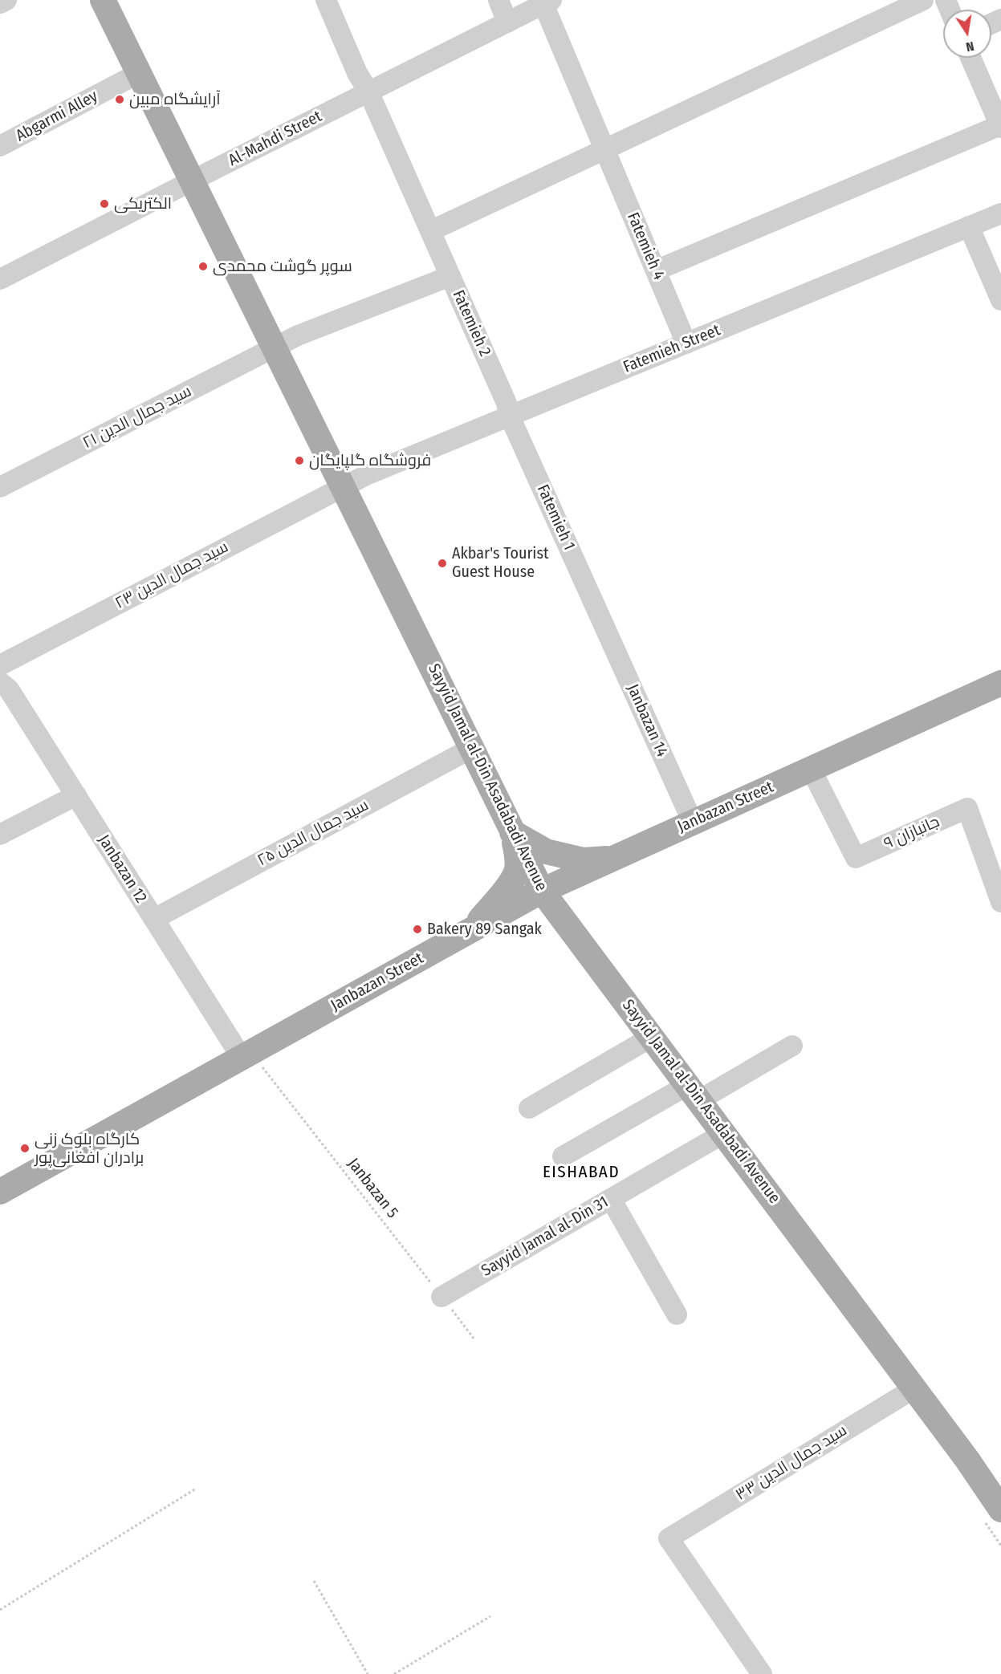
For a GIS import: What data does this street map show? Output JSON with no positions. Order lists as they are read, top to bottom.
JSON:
{
  "streets": {
    "main road": ["Sayyid Jamal al-Din Asadabadi Avenue", "Janbazan Street"],
    "street": [
      "Abgarmi Alley",
      "Al-Mahdi Street",
      "Fatemieh 4",
      "Fatemieh 2",
      "Fatemieh Street",
      "سید جمال الدین ۲۱",
      "Fatemieh 1",
      "سید جمال الدین ۲۳",
      "Janbazan 14",
      "سید جمال الدین ۲۵",
      "جانبازان ۹",
      "Janbazan 12",
      "Sayyid Jamal al-Din 31",
      "سید جمال الدین ۳۳"
    ],
    "path": ["Janbazan 5"]
  },
  "crossings": [
    ["Abgarmi Alley", "Sayyid Jamal al-Din Asadabadi Avenue"],
    ["Al-Mahdi Street", "Fatemieh 4"],
    ["Al-Mahdi Street", "Fatemieh 2"],
    ["Al-Mahdi Street", "Sayyid Jamal al-Din Asadabadi Avenue"],
    ["Fatemieh 4", "Fatemieh Street"],
    ["Fatemieh 2", "Fatemieh Street"],
    ["Fatemieh 2", "سید جمال الدین ۲۱"],
    ["Fatemieh 2", "Fatemieh 1"],
    ["Fatemieh Street", "Fatemieh 1"],
    ["Fatemieh Street", "سید جمال الدین ۲۳"],
    ["Fatemieh Street", "Sayyid Jamal al-Din Asadabadi Avenue"],
    ["سید جمال الدین ۲۱", "Sayyid Jamal al-Din Asadabadi Avenue"],
    ["Fatemieh 1", "Janbazan 14"],
    ["سید جمال الدین ۲۳", "Sayyid Jamal al-Din Asadabadi Avenue"],
    ["Janbazan 14", "Janbazan Street"],
    ["Sayyid Jamal al-Din Asadabadi Avenue", "Janbazan Street"],
    ["Sayyid Jamal al-Din Asadabadi Avenue", "سید جمال الدین ۲۵"],
    ["Sayyid Jamal al-Din Asadabadi Avenue", "Sayyid Jamal al-Din 31"],
    ["Sayyid Jamal al-Din Asadabadi Avenue", "سید جمال الدین ۳۳"],
    ["Janbazan Street", "جانبازان ۹"],
    ["Janbazan Street", "Janbazan 12"],
    ["Janbazan Street", "Janbazan 5"],
    ["سید جمال الدین ۲۵", "Janbazan 12"],
    ["Janbazan 12", "Janbazan 5"],
    ["Janbazan 5", "Sayyid Jamal al-Din 31"]
  ],
  "districts": ["EISHABAD"],
  "places": [
    "آرایشگاه مبین",
    "الکتریکی",
    "سوپر گوشت محمدی",
    "فروشگاه گلپایگان",
    "Akbar's Tourist Guest House",
    "Bakery 89 Sangak",
    "کارگاه بلوک زنی برادران افغانی‌پور"
  ],
  "north": "bottom"
}
